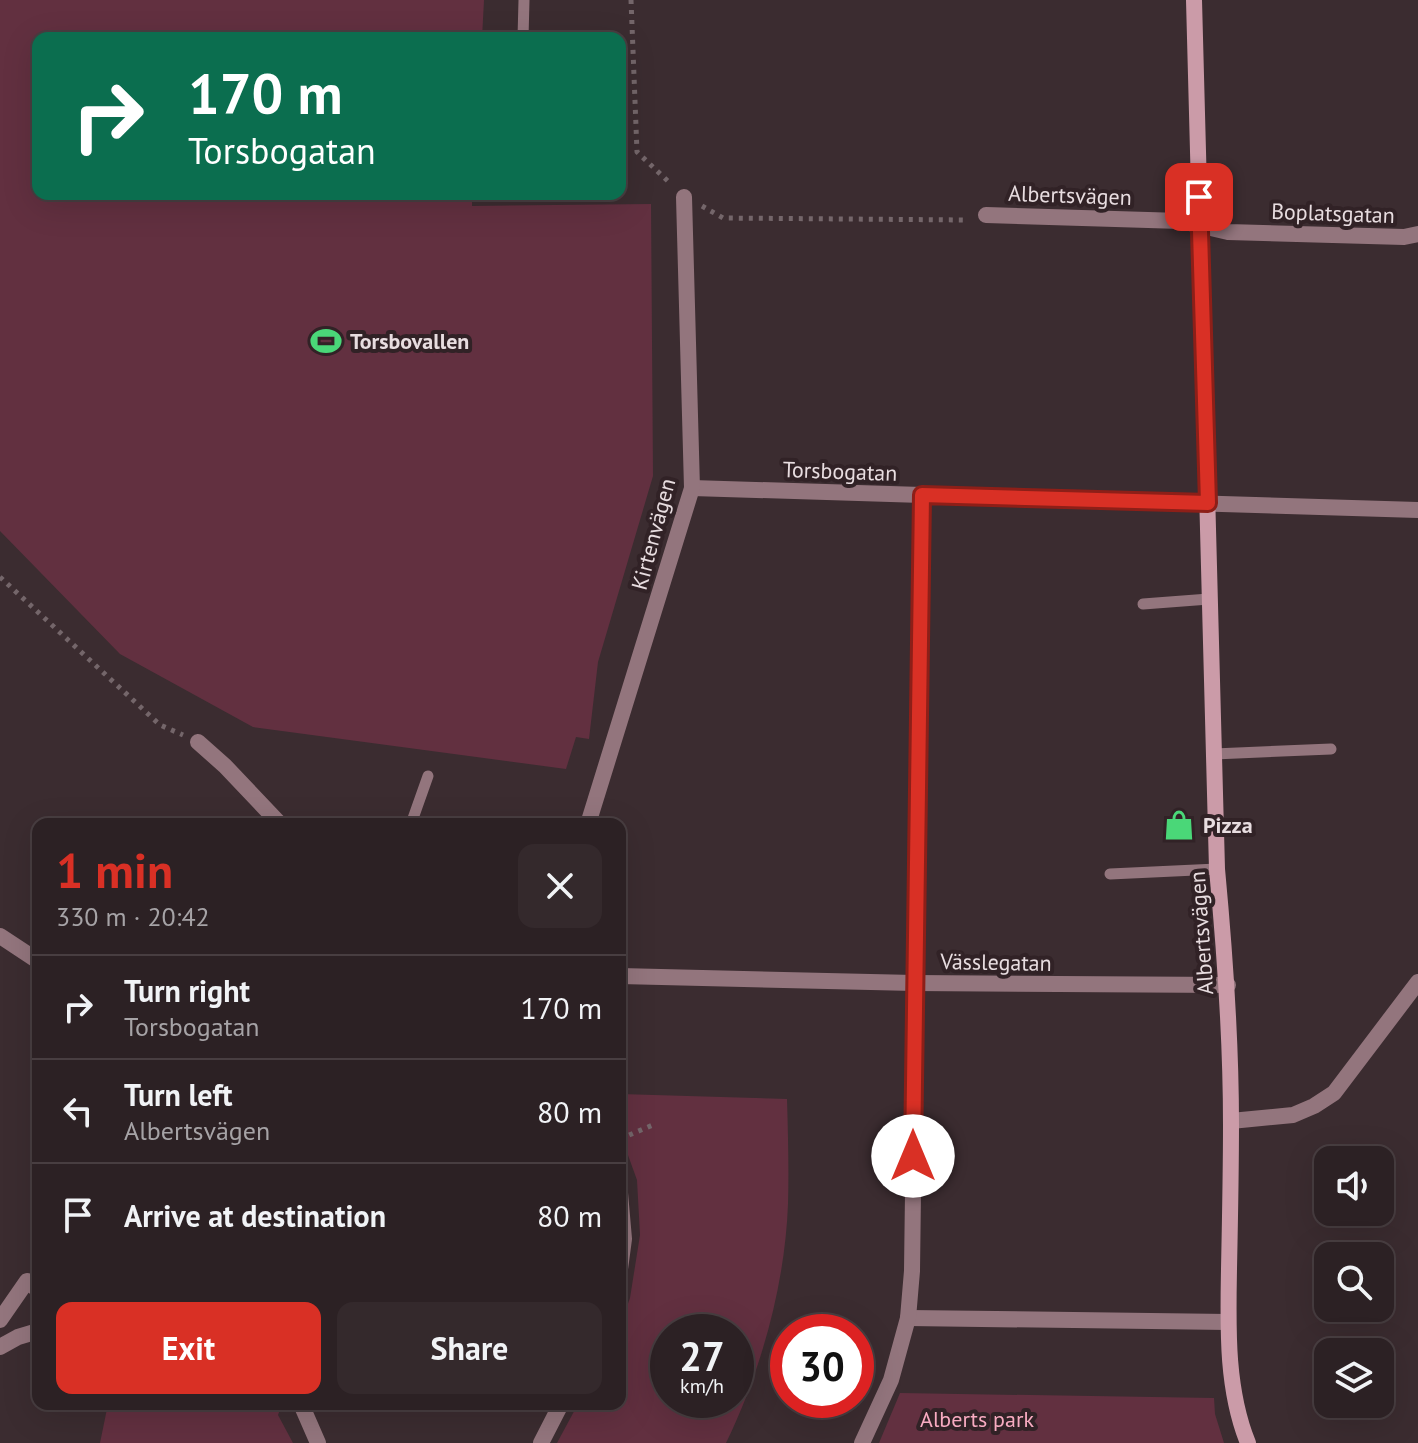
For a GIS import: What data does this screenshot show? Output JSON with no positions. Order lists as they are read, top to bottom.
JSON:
{
  "streets": {
    "street": [
      "Albertsvägen",
      "Boplatsgatan",
      "Torsbogatan",
      "Kirtenvägen",
      "Vässlegatan"
    ]
  },
  "crossings": [
    ["Albertsvägen", "Boplatsgatan"],
    ["Albertsvägen", "Torsbogatan"],
    ["Albertsvägen", "Vässlegatan"],
    ["Torsbogatan", "Kirtenvägen"]
  ],
  "parks": ["Alberts park"],
  "places": {
    "sports": ["Torsbovallen"],
    "shop": ["Pizza"]
  },
  "page": {
    "turn": ["170 m", "Torsbogatan"],
    "heading": ["1 min", "330 m · 20:42"],
    "list": [
      {
        "name": "Turn right",
        "note": "Torsbogatan",
        "value": "170 m"
      },
      {
        "name": "Turn left",
        "note": "Albertsvägen",
        "value": "80 m"
      },
      {
        "name": "Arrive at destination",
        "value": "80 m"
      }
    ],
    "buttons": ["Exit", "Share"],
    "speed": "27 km/h",
    "limit": "30"
  }
}
